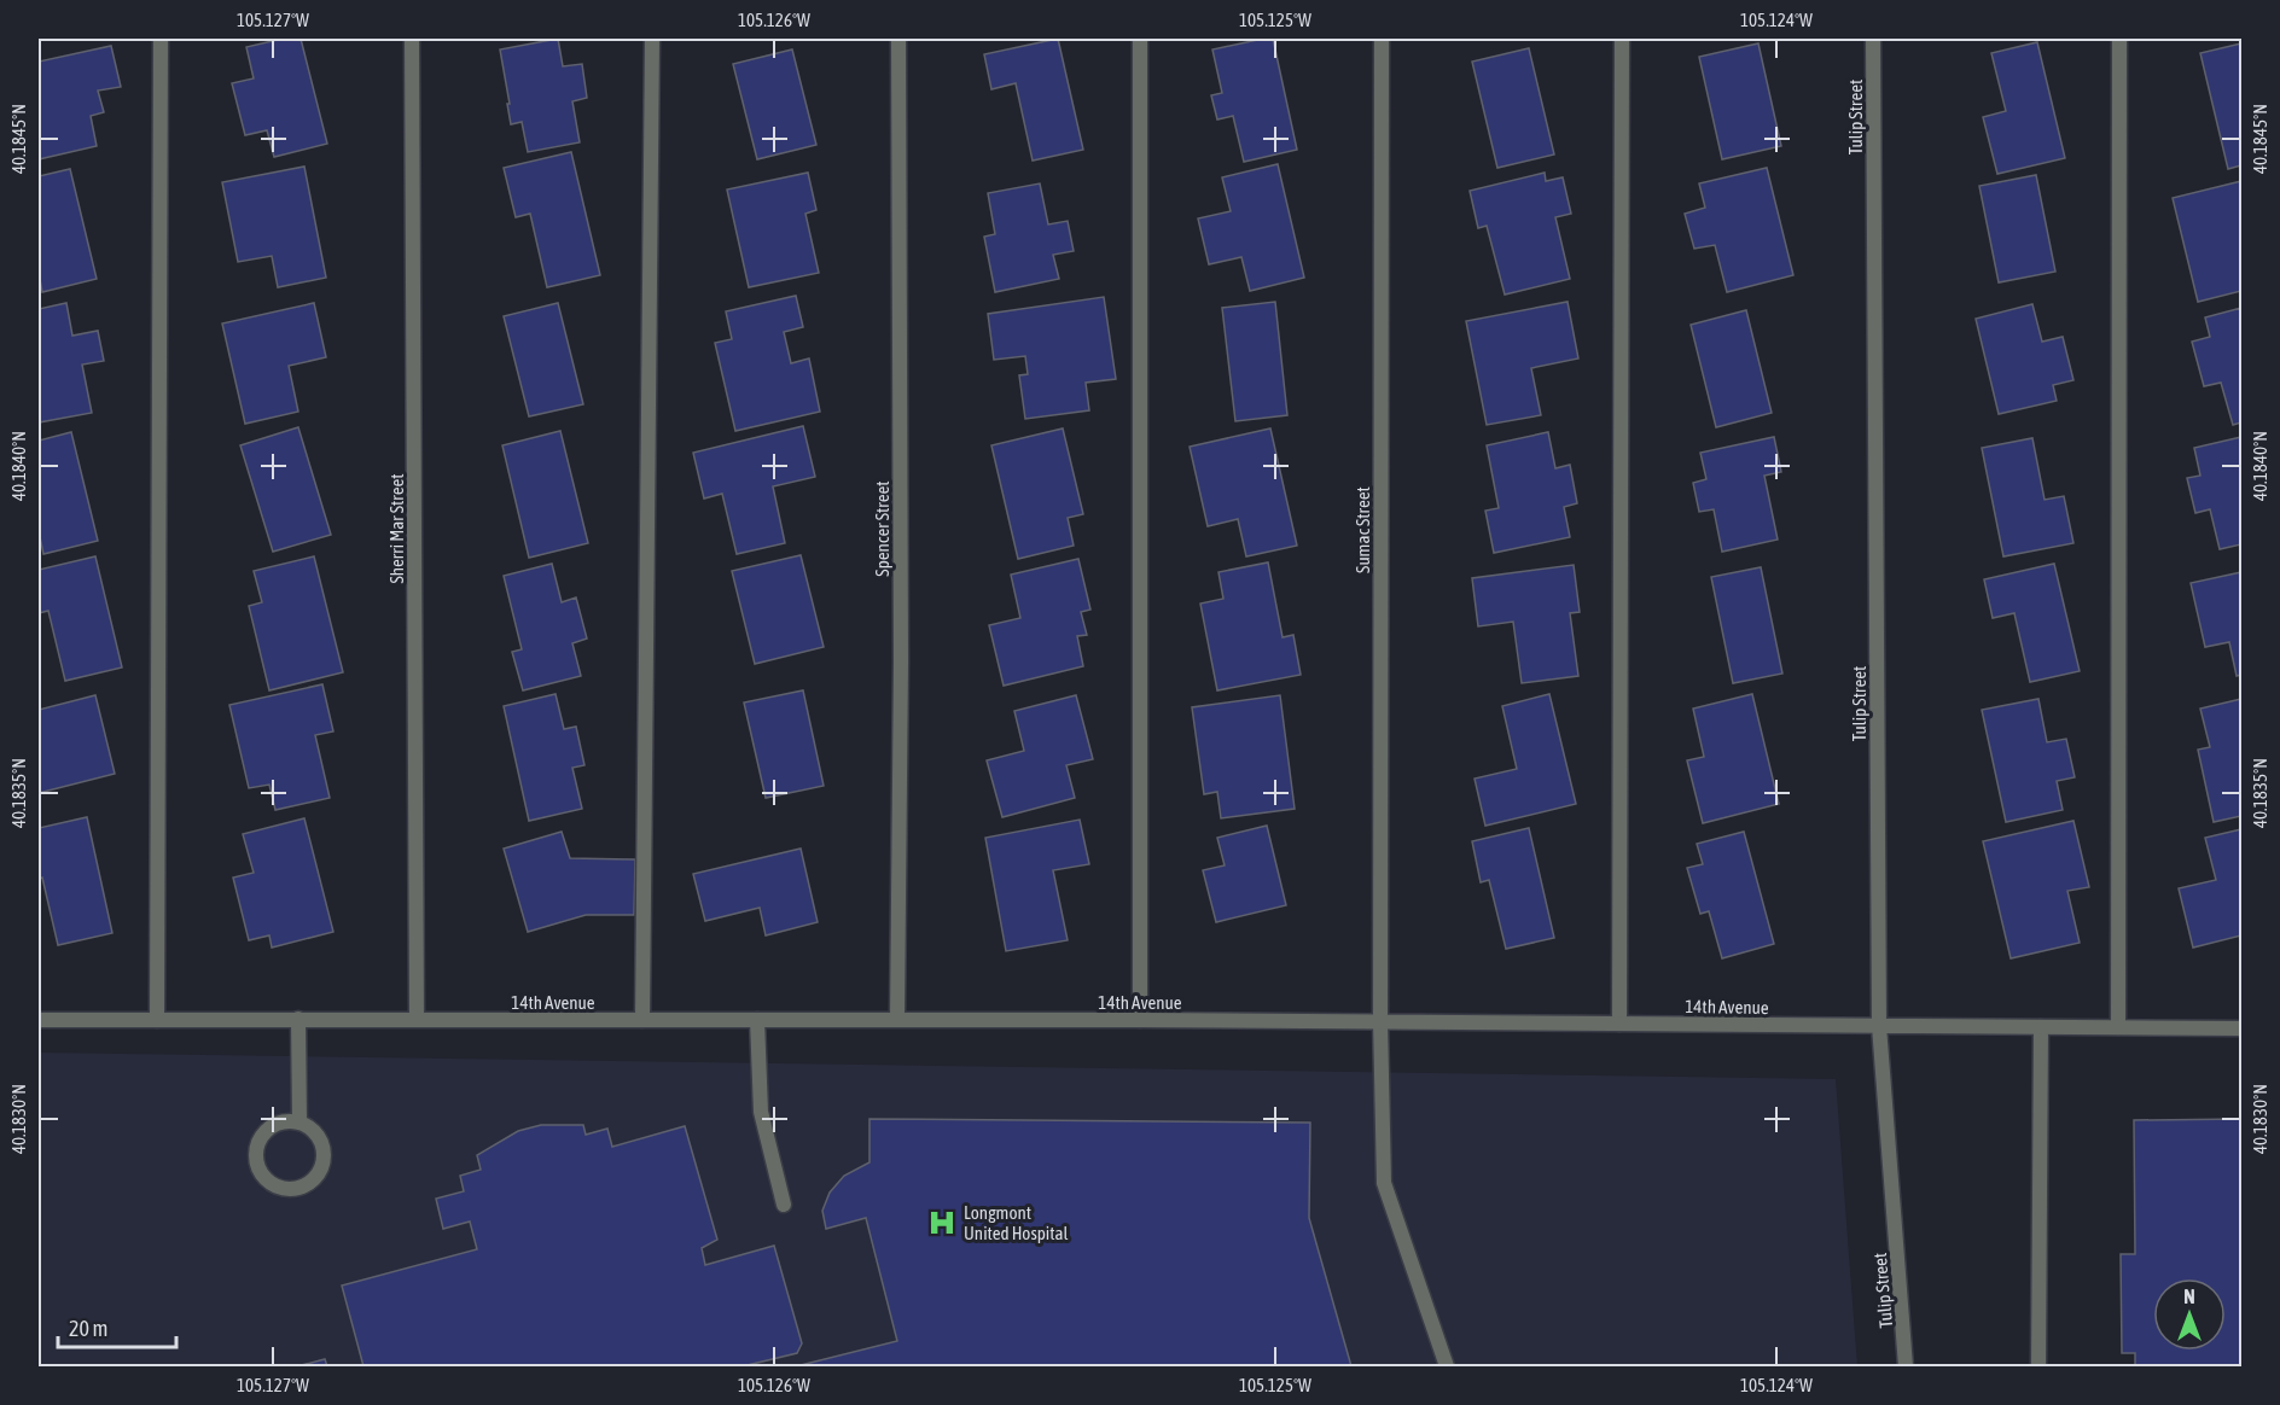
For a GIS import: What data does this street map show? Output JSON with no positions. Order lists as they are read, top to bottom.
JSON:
{
  "streets": {
    "street": [
      "Tulip Street",
      "Sherri Mar Street",
      "Spencer Street",
      "Sumac Street",
      "14th Avenue"
    ]
  },
  "crossings": [
    ["Tulip Street", "14th Avenue"],
    ["Sherri Mar Street", "14th Avenue"],
    ["Spencer Street", "14th Avenue"],
    ["Sumac Street", "14th Avenue"]
  ],
  "places": {
    "hospital": ["Longmont United Hospital"]
  },
  "scale_bar": "20 m",
  "north": "top",
  "coordinates": [
    "105.127°W",
    "105.126°W",
    "105.125°W",
    "105.124°W",
    "40.1845°N",
    "40.1840°N",
    "40.1835°N",
    "40.1830°N"
  ]
}
